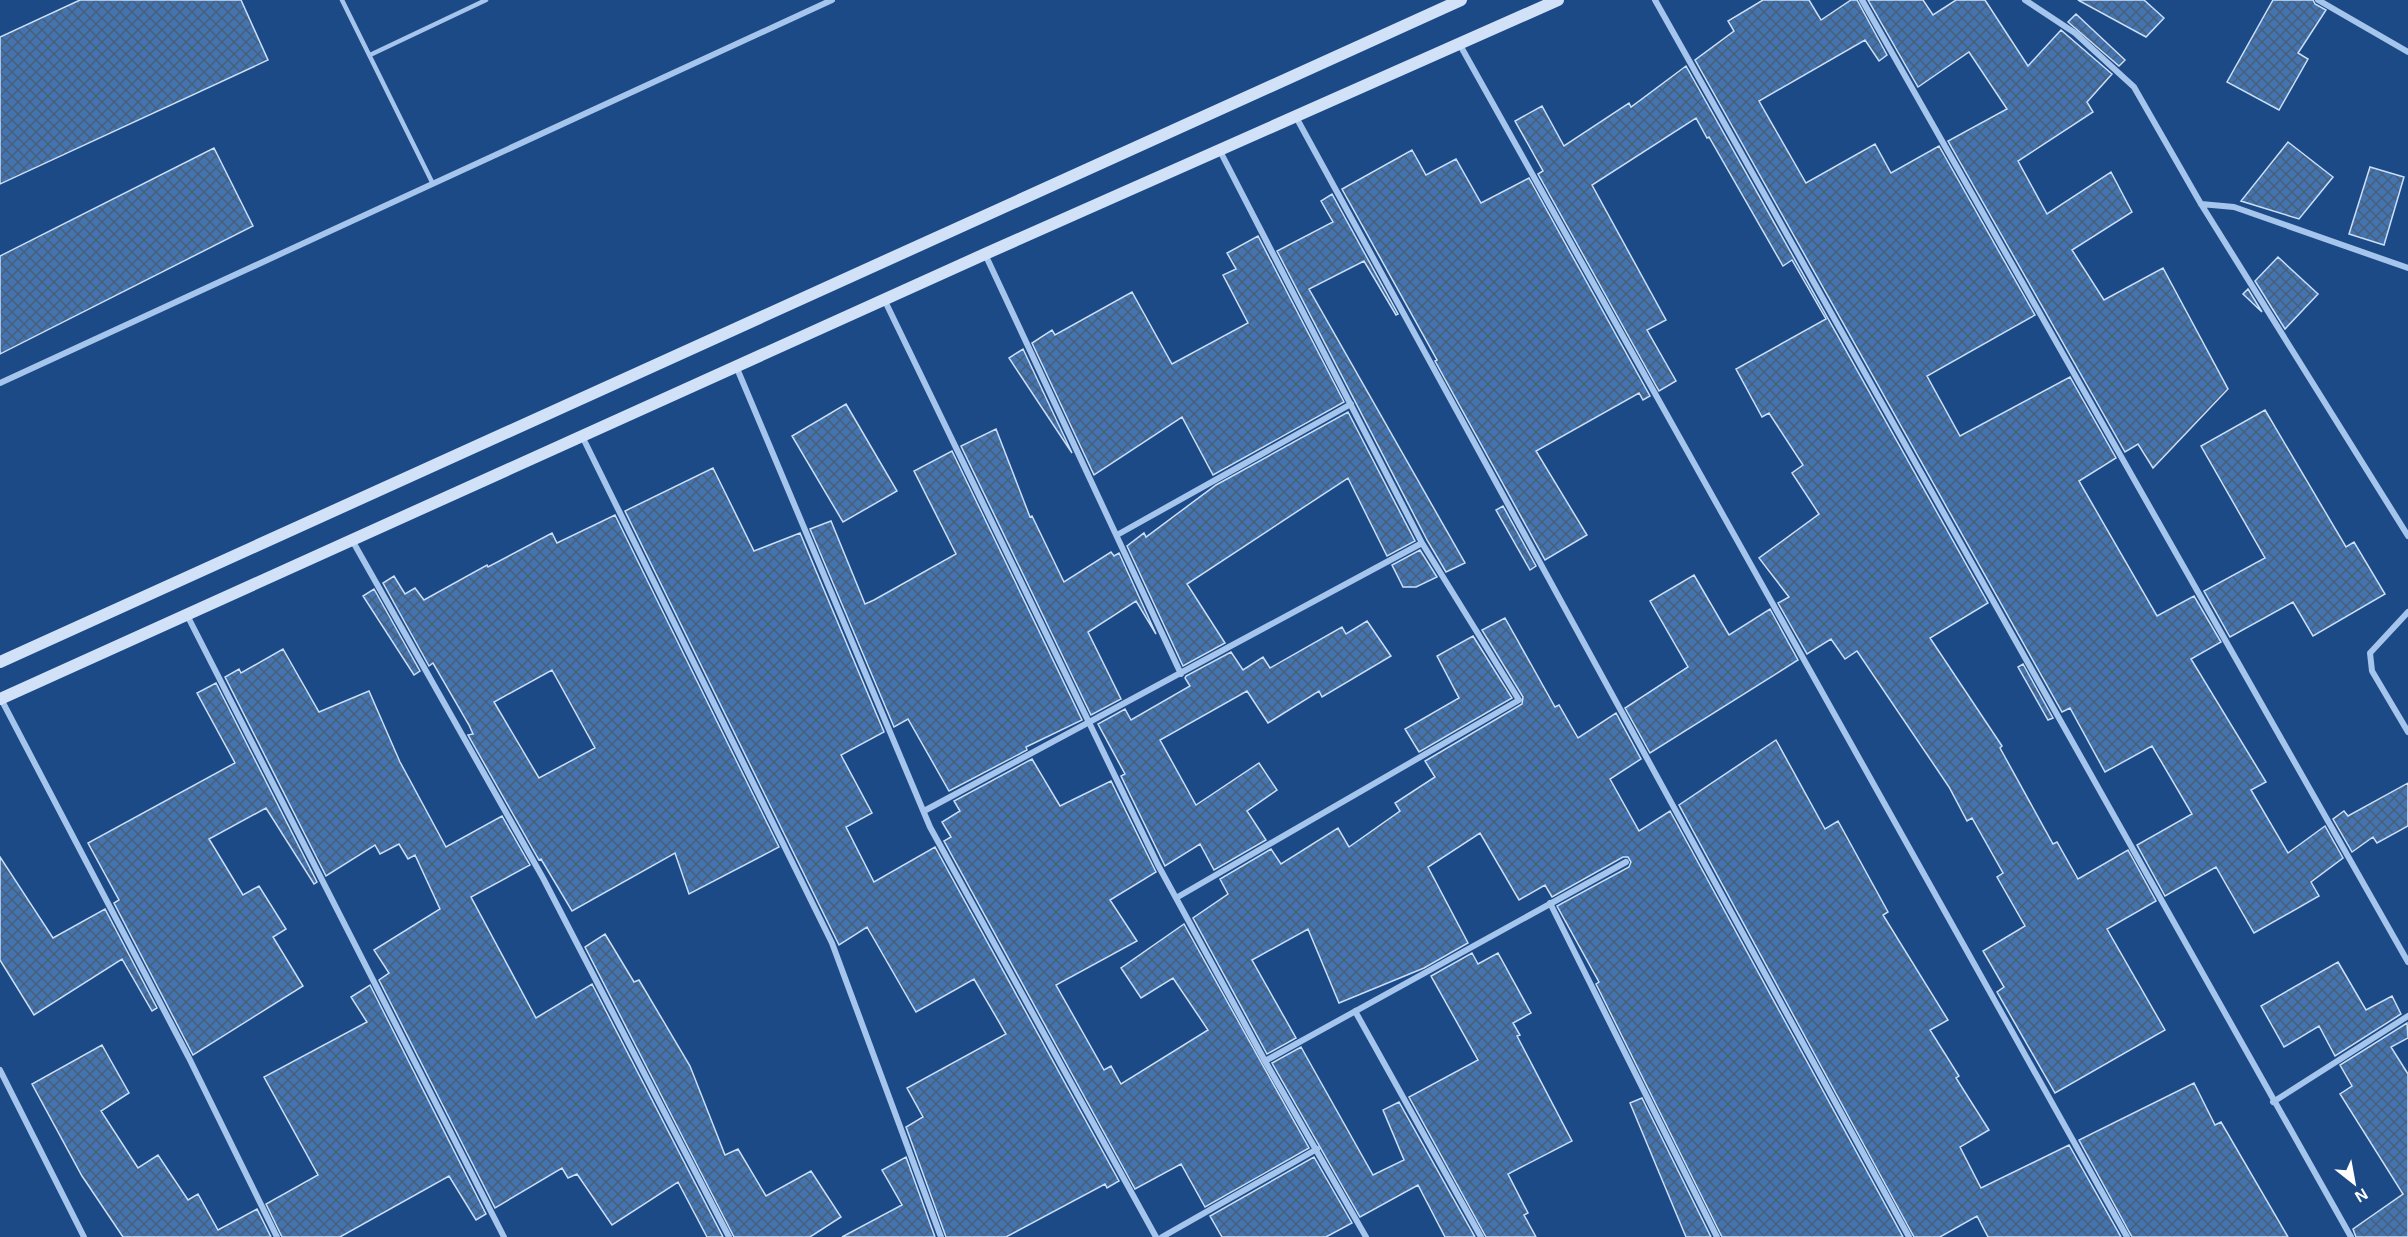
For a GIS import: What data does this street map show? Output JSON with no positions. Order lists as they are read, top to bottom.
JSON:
{
  "north": "bottom right"
}
